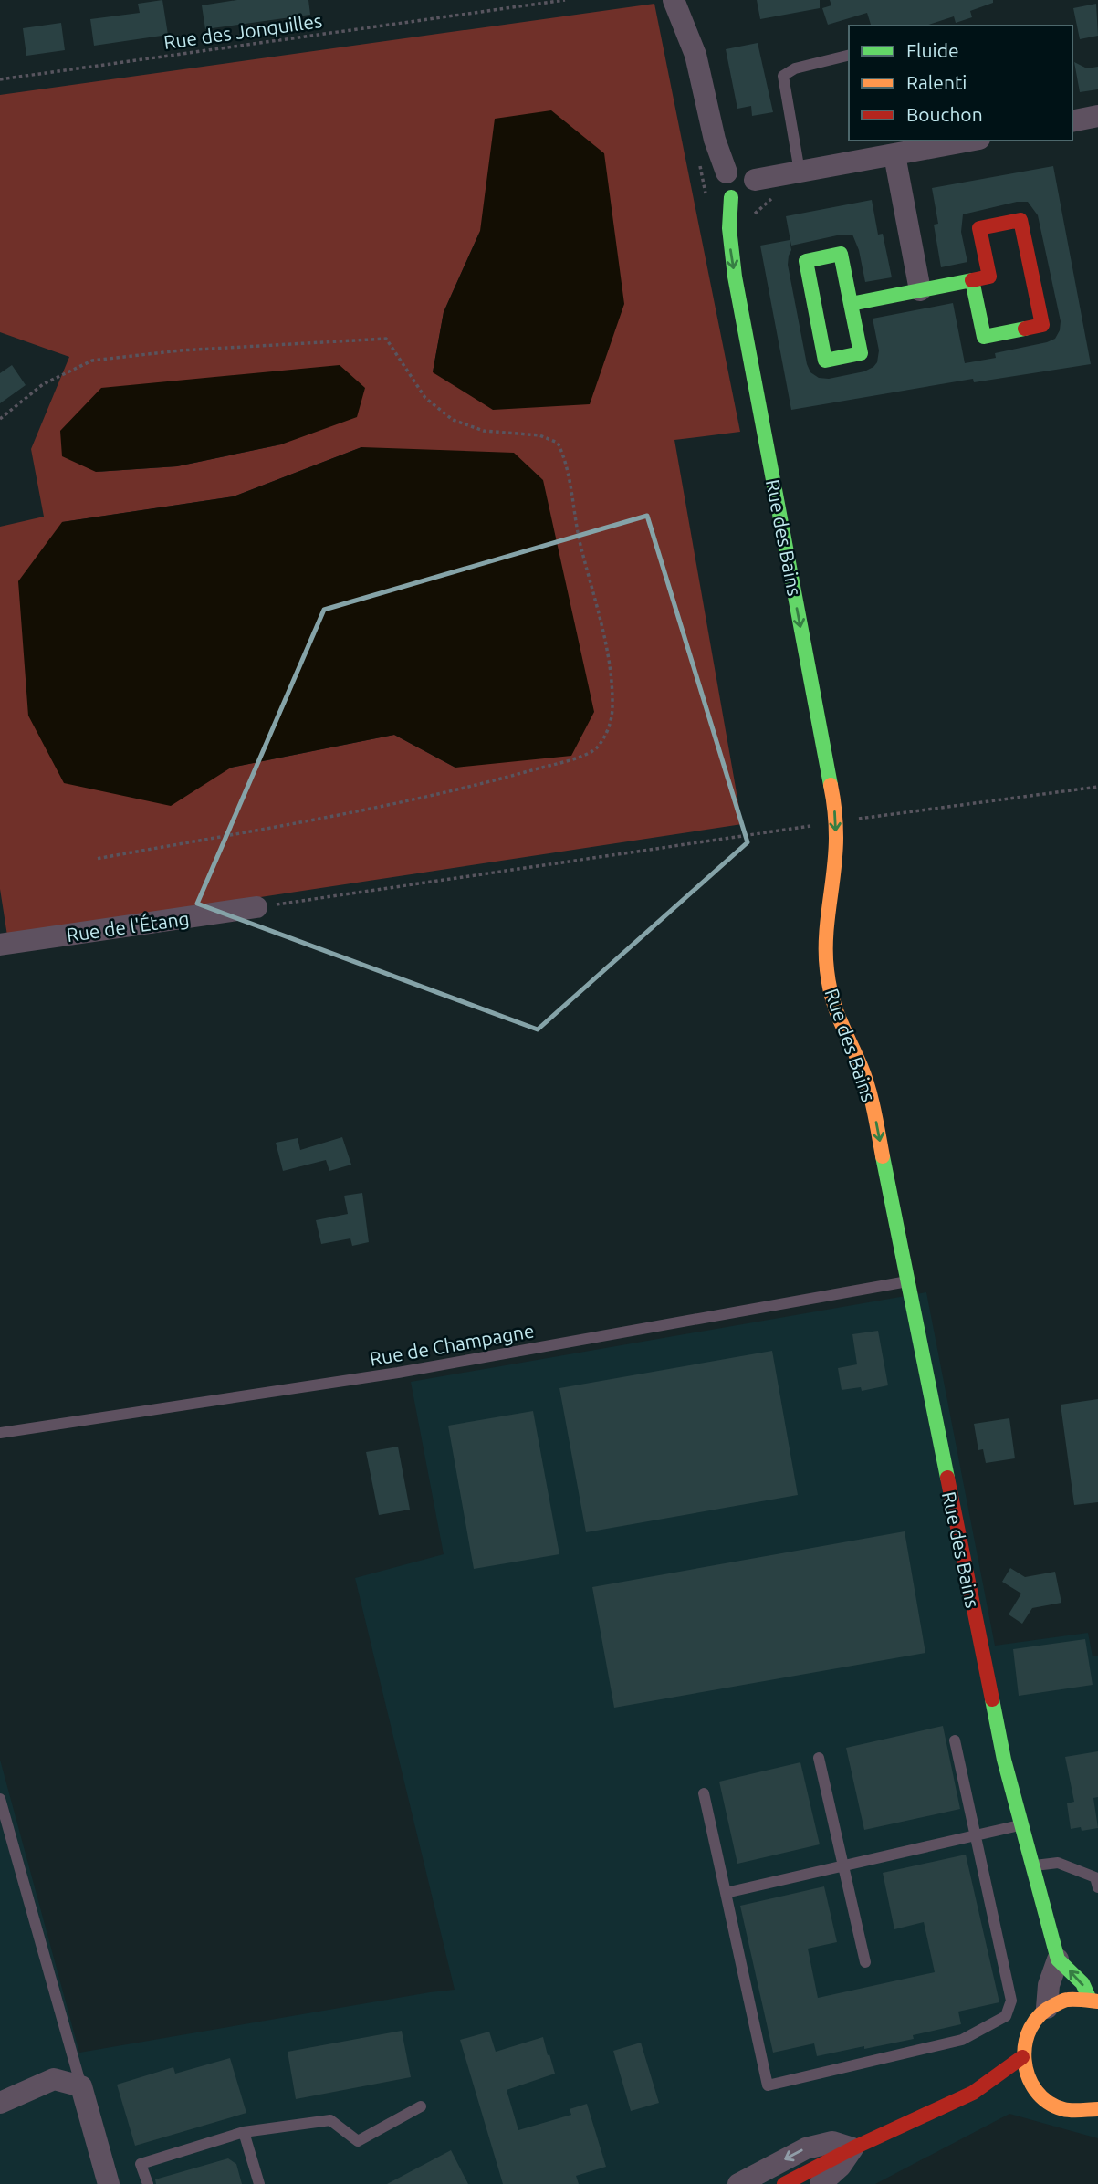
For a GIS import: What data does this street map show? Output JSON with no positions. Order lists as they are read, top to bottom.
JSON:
{
  "streets": {
    "street": ["Rue des Bains", "Rue de l'Étang"],
    "lane": ["Rue de Champagne"],
    "path": ["Rue des Jonquilles"]
  },
  "crossings": [
    ["Rue des Bains", "Rue de Champagne"]
  ],
  "one_way": ["Rue des Bains"],
  "legend": ["Fluide", "Ralenti", "Bouchon"]
}
